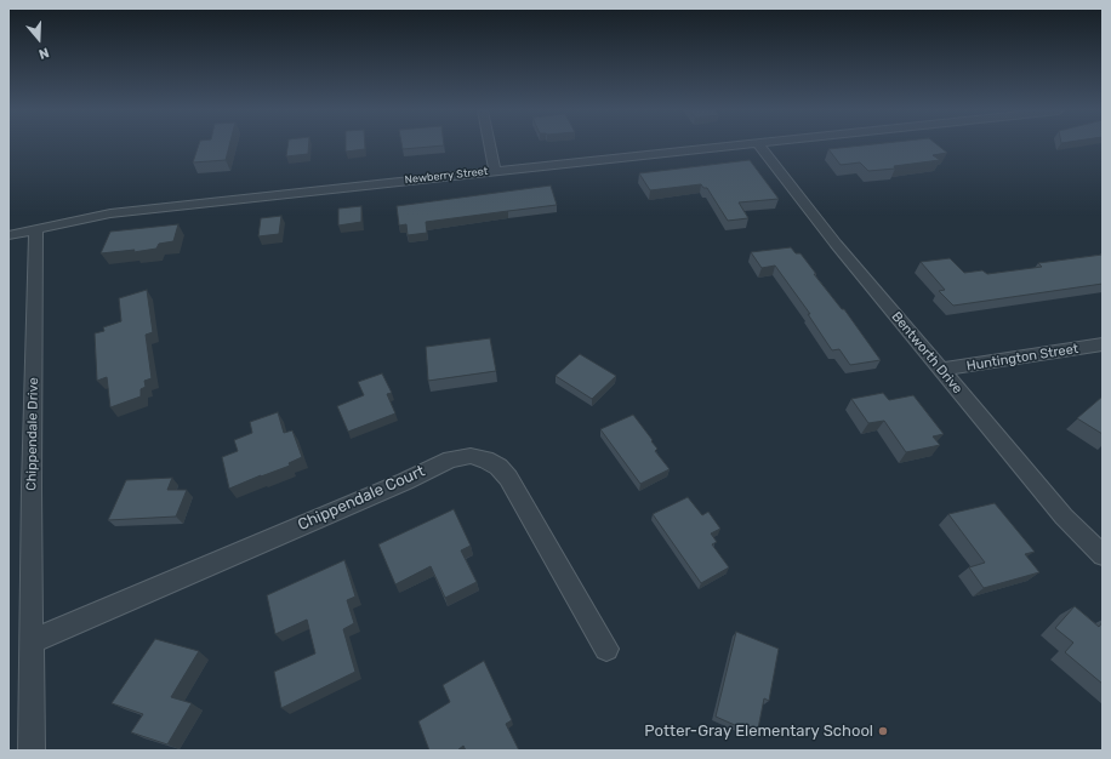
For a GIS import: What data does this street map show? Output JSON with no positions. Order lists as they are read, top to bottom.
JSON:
{
  "streets": {
    "street": [
      "Newberry Street",
      "Bentworth Drive",
      "Huntington Street",
      "Chippendale Drive",
      "Chippendale Court"
    ]
  },
  "crossings": [
    ["Newberry Street", "Chippendale Drive"],
    ["Bentworth Drive", "Huntington Street"],
    ["Chippendale Drive", "Chippendale Court"]
  ],
  "places": ["Potter-Gray Elementary School"],
  "north": "bottom"
}
